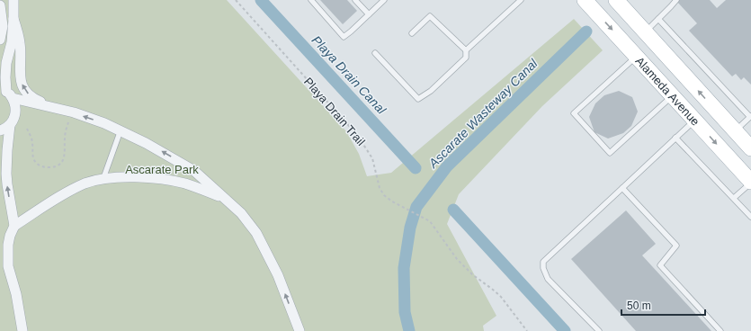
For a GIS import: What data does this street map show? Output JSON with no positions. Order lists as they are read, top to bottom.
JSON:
{
  "streets": {
    "main road": ["Alameda Avenue"],
    "path": ["Playa Drain Trail"]
  },
  "water": ["Playa Drain Canal", "Ascarate Wasteway Canal"],
  "parks": ["Ascarate Park"],
  "scale_bar": "50 m"
}
